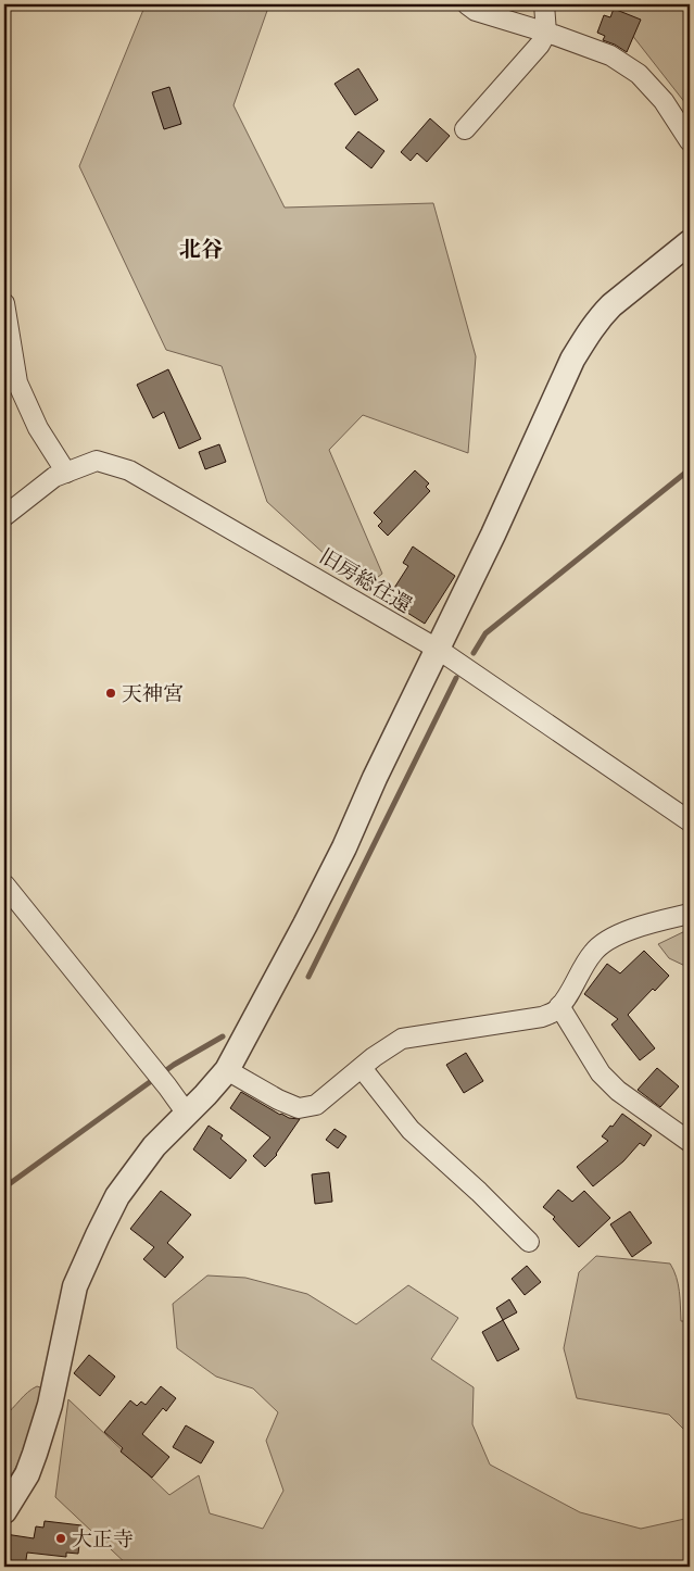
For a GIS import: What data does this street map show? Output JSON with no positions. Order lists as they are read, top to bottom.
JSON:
{
  "streets": {
    "street": ["旧房総往還"]
  },
  "districts": ["北谷"],
  "places": ["天神宮", "大正寺"]
}
